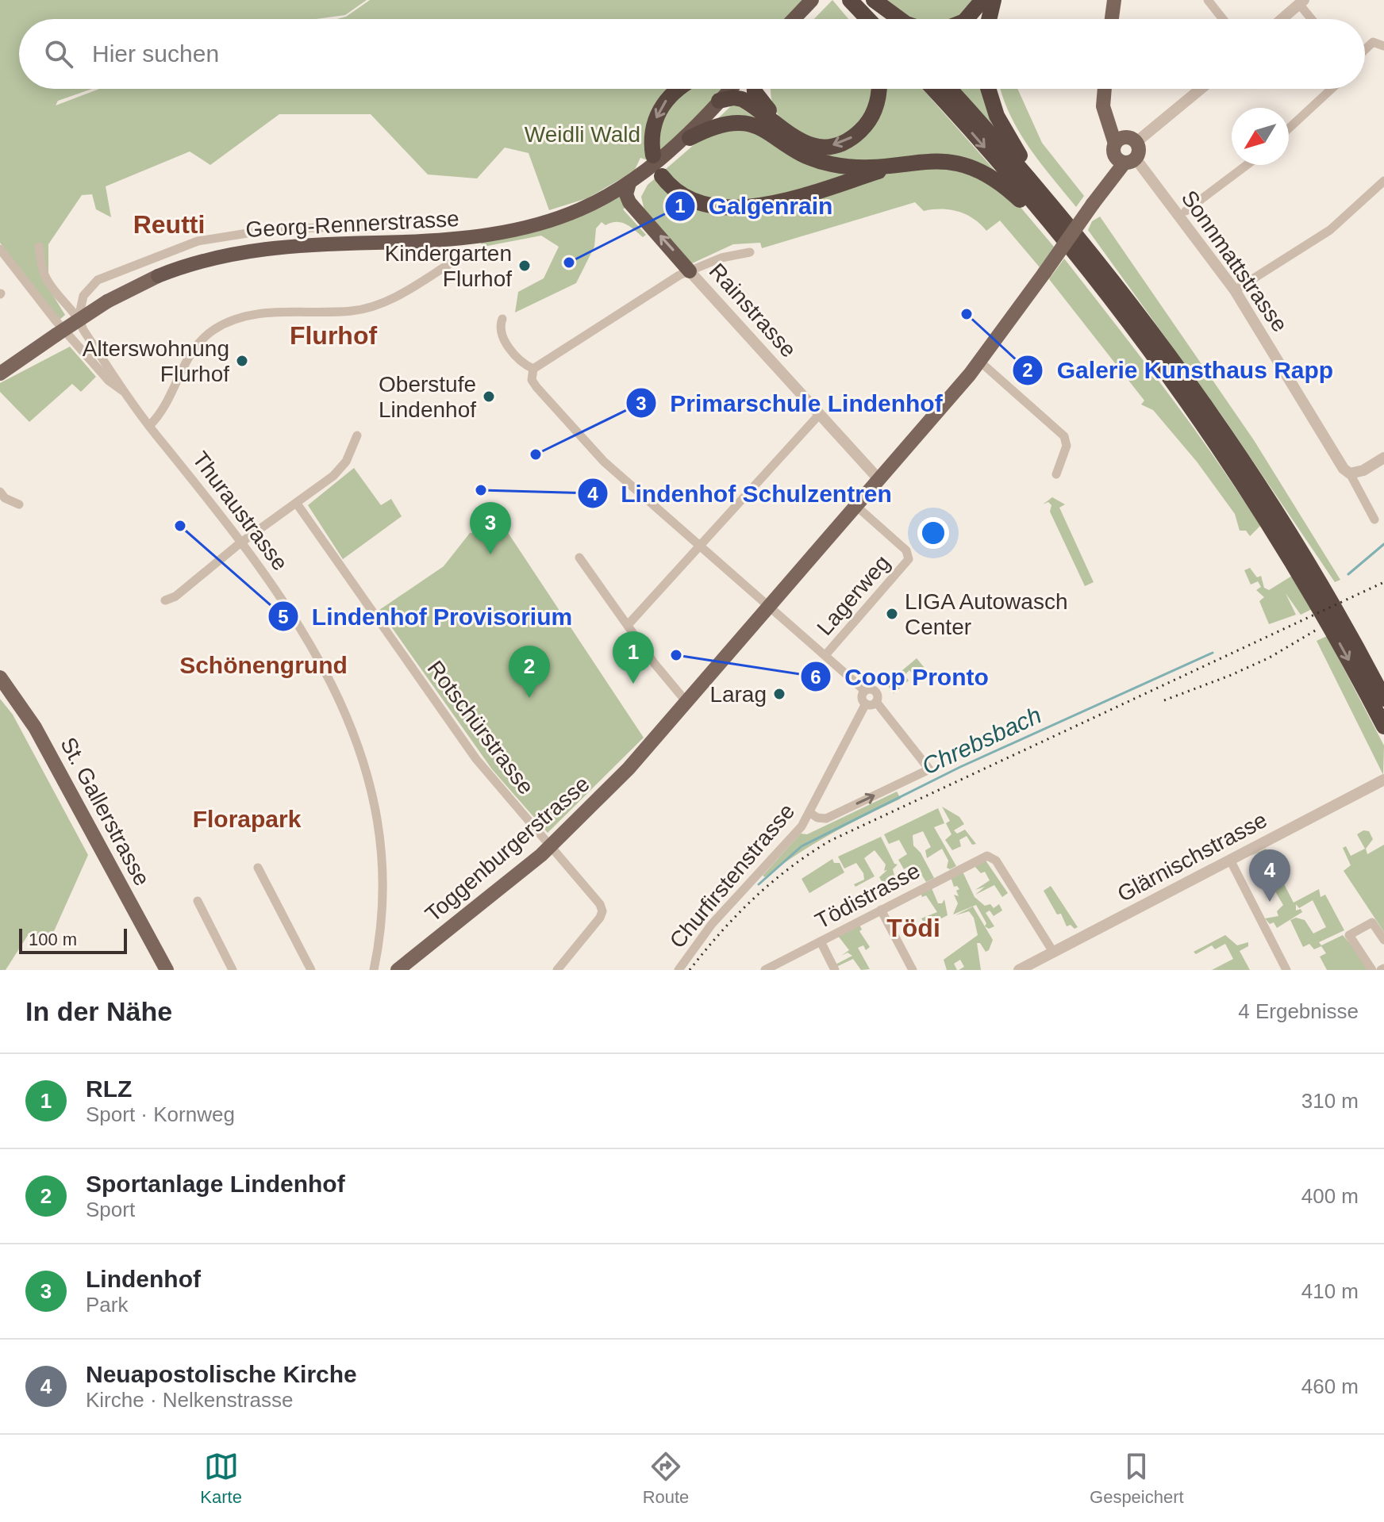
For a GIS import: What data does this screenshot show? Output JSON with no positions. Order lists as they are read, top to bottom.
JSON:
{
  "streets": {
    "highway": ["Georg-Rennerstrasse"],
    "main road": ["St. Gallerstrasse", "Toggenburgerstrasse"],
    "street": [
      "Sonnmattstrasse",
      "Rainstrasse",
      "Thuraustrasse",
      "Lagerweg",
      "Rotschürstrasse",
      "Glärnischstrasse",
      "Churfirstenstrasse",
      "Tödistrasse"
    ]
  },
  "crossings": [
    ["Sonnmattstrasse", "Toggenburgerstrasse"],
    ["Rainstrasse", "Toggenburgerstrasse"],
    ["Lagerweg", "Toggenburgerstrasse"],
    ["Rotschürstrasse", "Toggenburgerstrasse"],
    ["Glärnischstrasse", "Tödistrasse"]
  ],
  "districts": [
    "Reutti",
    "Flurhof",
    "Schönengrund",
    "Florapark",
    "Tödi"
  ],
  "water": ["Chrebsbach"],
  "parks": ["Weidli Wald"],
  "places": [
    "Galgenrain",
    "Kindergarten Flurhof",
    "Galerie Kunsthaus Rapp",
    "Alterswohnung Flurhof",
    "Oberstufe Lindenhof",
    "Primarschule Lindenhof",
    "Lindenhof Schulzentren",
    "Lindenhof Provisorium",
    "LIGA Autowasch Center",
    "Coop Pronto",
    "Larag"
  ],
  "scale_bar": "100 m",
  "north": "bottom left",
  "page": {
    "search": "Hier suchen",
    "pins": [
      "3",
      "1",
      "2",
      "4"
    ],
    "scale": "100 m",
    "heading": ["In der Nähe", "4 Ergebnisse"],
    "list": [
      {
        "mark": "1",
        "name": "RLZ",
        "note": "Sport · Kornweg",
        "value": "310 m"
      },
      {
        "mark": "2",
        "name": "Sportanlage Lindenhof",
        "note": "Sport",
        "value": "400 m"
      },
      {
        "mark": "3",
        "name": "Lindenhof",
        "note": "Park",
        "value": "410 m"
      },
      {
        "mark": "4",
        "name": "Neuapostolische Kirche",
        "note": "Kirche · Nelkenstrasse",
        "value": "460 m"
      }
    ],
    "nav": ["Karte", "Route", "Gespeichert"]
  }
}
